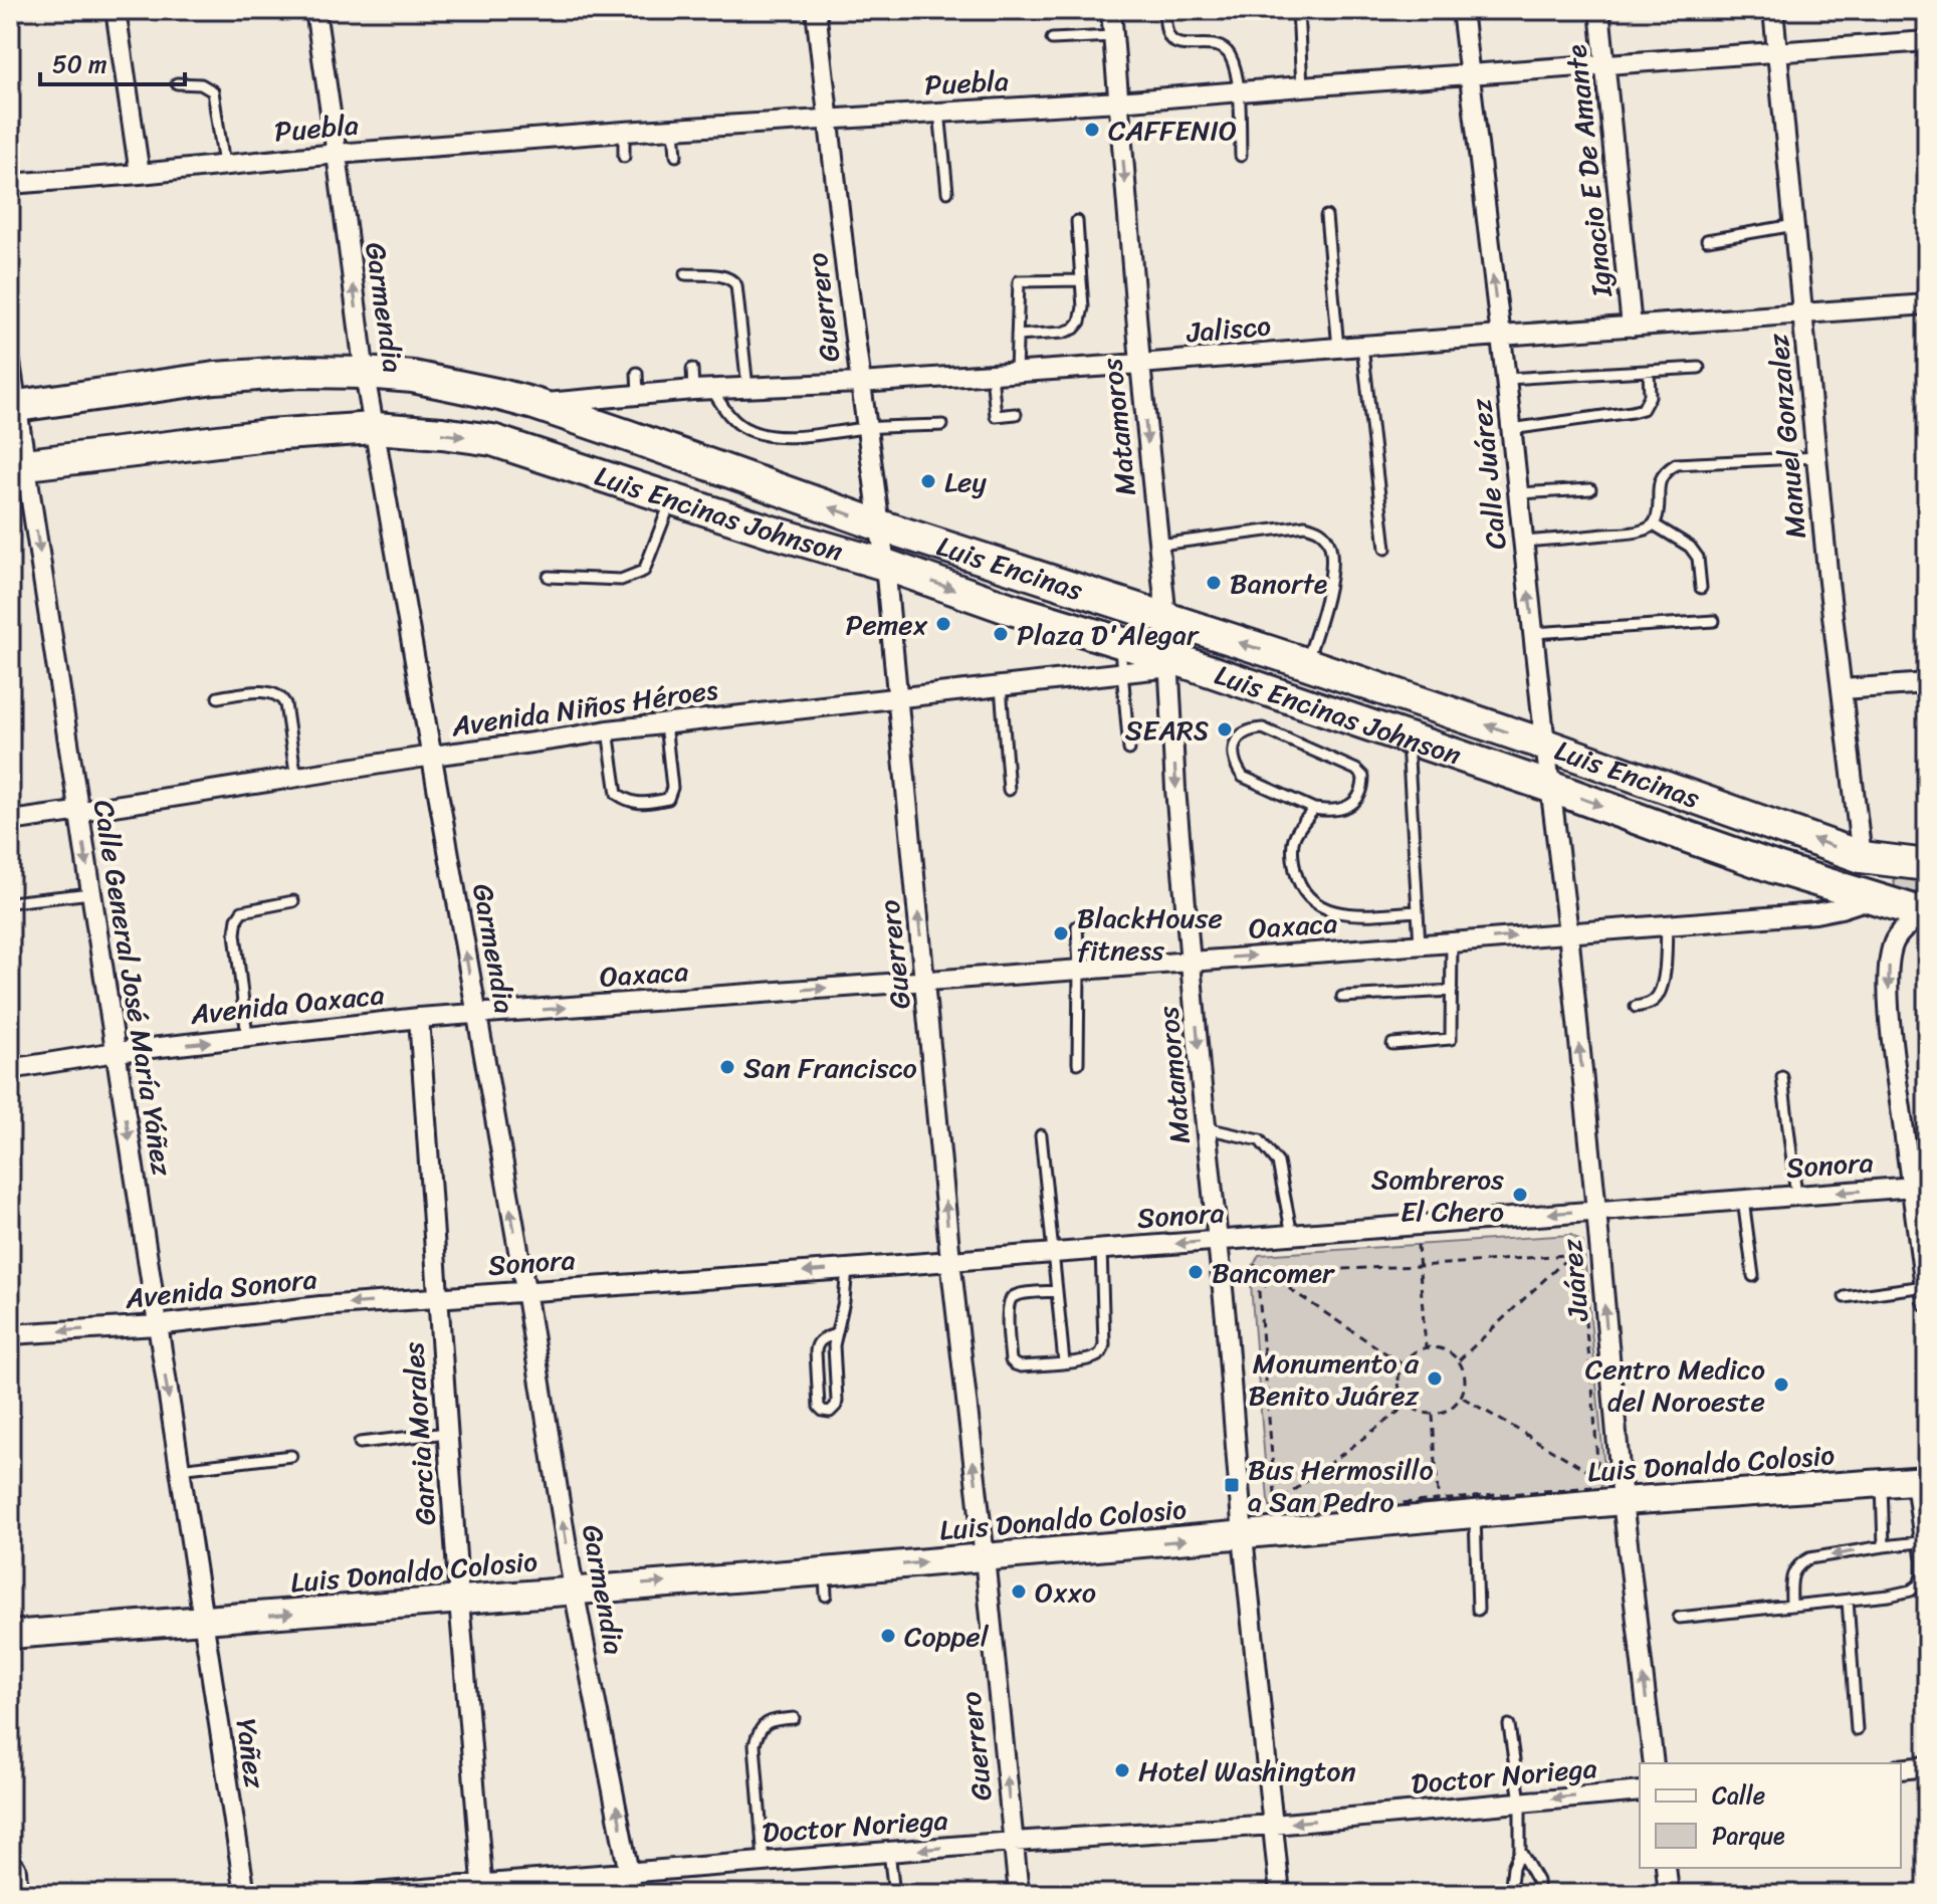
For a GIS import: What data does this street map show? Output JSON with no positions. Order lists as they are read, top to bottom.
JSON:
{
  "streets": {
    "main road": ["Luis Encinas Johnson", "Luis Encinas", "Luis Donaldo Colosio"],
    "street": [
      "Puebla",
      "Ignacio E De Amante",
      "Garmendia",
      "Guerrero",
      "Jalisco",
      "Matamoros",
      "Manuel Gonzalez",
      "Calle Juárez",
      "Avenida Niños Héroes",
      "Oaxaca",
      "Calle General José María Yáñez",
      "Avenida Oaxaca",
      "Sonora",
      "Juárez",
      "Avenida Sonora",
      "Garcia Morales",
      "Yañez",
      "Doctor Noriega"
    ]
  },
  "crossings": [
    ["Puebla", "Ignacio E De Amante"],
    ["Puebla", "Garmendia"],
    ["Puebla", "Guerrero"],
    ["Puebla", "Matamoros"],
    ["Puebla", "Manuel Gonzalez"],
    ["Puebla", "Calle Juárez"],
    ["Ignacio E De Amante", "Jalisco"],
    ["Garmendia", "Luis Encinas Johnson"],
    ["Garmendia", "Luis Encinas"],
    ["Garmendia", "Avenida Niños Héroes"],
    ["Garmendia", "Oaxaca"],
    ["Garmendia", "Avenida Oaxaca"],
    ["Garmendia", "Sonora"],
    ["Garmendia", "Luis Donaldo Colosio"],
    ["Garmendia", "Doctor Noriega"],
    ["Guerrero", "Jalisco"],
    ["Guerrero", "Luis Encinas Johnson"],
    ["Guerrero", "Luis Encinas"],
    ["Guerrero", "Avenida Niños Héroes"],
    ["Guerrero", "Oaxaca"],
    ["Guerrero", "Sonora"],
    ["Guerrero", "Luis Donaldo Colosio"],
    ["Guerrero", "Doctor Noriega"],
    ["Jalisco", "Matamoros"],
    ["Jalisco", "Manuel Gonzalez"],
    ["Jalisco", "Calle Juárez"],
    ["Jalisco", "Luis Encinas"],
    ["Matamoros", "Luis Encinas Johnson"],
    ["Matamoros", "Luis Encinas"],
    ["Matamoros", "Avenida Niños Héroes"],
    ["Matamoros", "Oaxaca"],
    ["Matamoros", "Sonora"],
    ["Matamoros", "Luis Donaldo Colosio"],
    ["Matamoros", "Doctor Noriega"],
    ["Manuel Gonzalez", "Luis Encinas"],
    ["Calle Juárez", "Luis Encinas Johnson"],
    ["Calle Juárez", "Luis Encinas"],
    ["Calle Juárez", "Oaxaca"],
    ["Calle Juárez", "Juárez"],
    ["Luis Encinas Johnson", "Avenida Niños Héroes"],
    ["Luis Encinas Johnson", "Oaxaca"],
    ["Luis Encinas Johnson", "Calle General José María Yáñez"],
    ["Luis Encinas", "Calle General José María Yáñez"],
    ["Avenida Niños Héroes", "Calle General José María Yáñez"],
    ["Oaxaca", "Avenida Oaxaca"],
    ["Oaxaca", "Juárez"],
    ["Calle General José María Yáñez", "Avenida Oaxaca"],
    ["Calle General José María Yáñez", "Avenida Sonora"],
    ["Calle General José María Yáñez", "Luis Donaldo Colosio"],
    ["Calle General José María Yáñez", "Yañez"],
    ["Avenida Oaxaca", "Garcia Morales"],
    ["Sonora", "Juárez"],
    ["Sonora", "Avenida Sonora"],
    ["Sonora", "Garcia Morales"],
    ["Juárez", "Luis Donaldo Colosio"],
    ["Avenida Sonora", "Garcia Morales"],
    ["Garcia Morales", "Luis Donaldo Colosio"],
    ["Garcia Morales", "Doctor Noriega"],
    ["Luis Donaldo Colosio", "Yañez"]
  ],
  "one_way": [
    "Garmendia",
    "Guerrero",
    "Matamoros",
    "Calle Juárez",
    "Luis Encinas Johnson",
    "Luis Encinas",
    "Oaxaca",
    "Calle General José María Yáñez",
    "Sonora",
    "Juárez",
    "Avenida Sonora",
    "Luis Donaldo Colosio",
    "Doctor Noriega"
  ],
  "places": {
    "other": [
      "CAFFENIO",
      "Ley",
      "Banorte",
      "Pemex",
      "Plaza D'Alegar",
      "SEARS",
      "BlackHouse fitness",
      "San Francisco",
      "Sombreros El Chero",
      "Bancomer",
      "Monumento a Benito Juárez",
      "Centro Medico del Noroeste",
      "Oxxo",
      "Coppel",
      "Hotel Washington"
    ],
    "transit": ["Bus Hermosillo a San Pedro"]
  },
  "legend": ["Calle", "Parque"],
  "scale_bar": "50 m"
}
